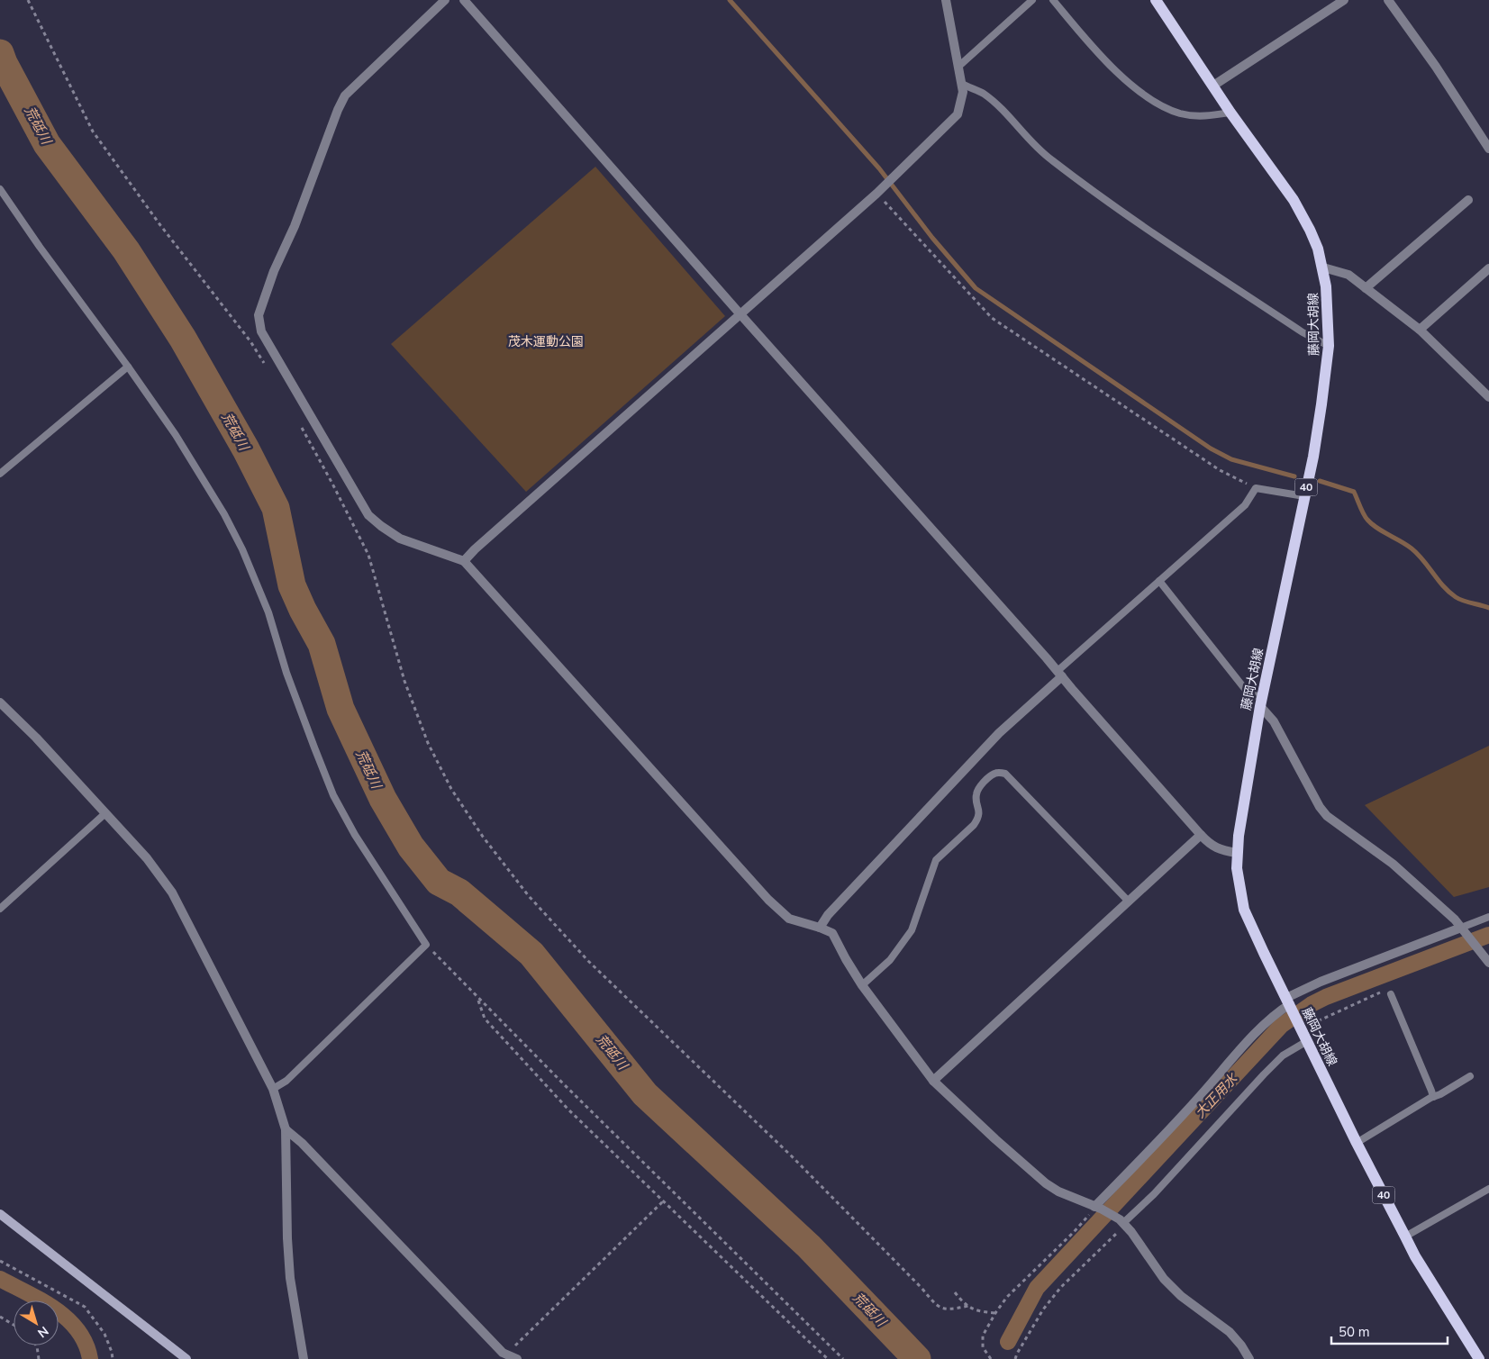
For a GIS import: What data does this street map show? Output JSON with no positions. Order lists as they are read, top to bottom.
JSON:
{
  "streets": {
    "main road": ["藤岡大胡線", "40"]
  },
  "water": ["荒砥川", "大正用水"],
  "parks": ["茂木運動公園"],
  "scale_bar": "50 m",
  "north": "bottom right"
}
